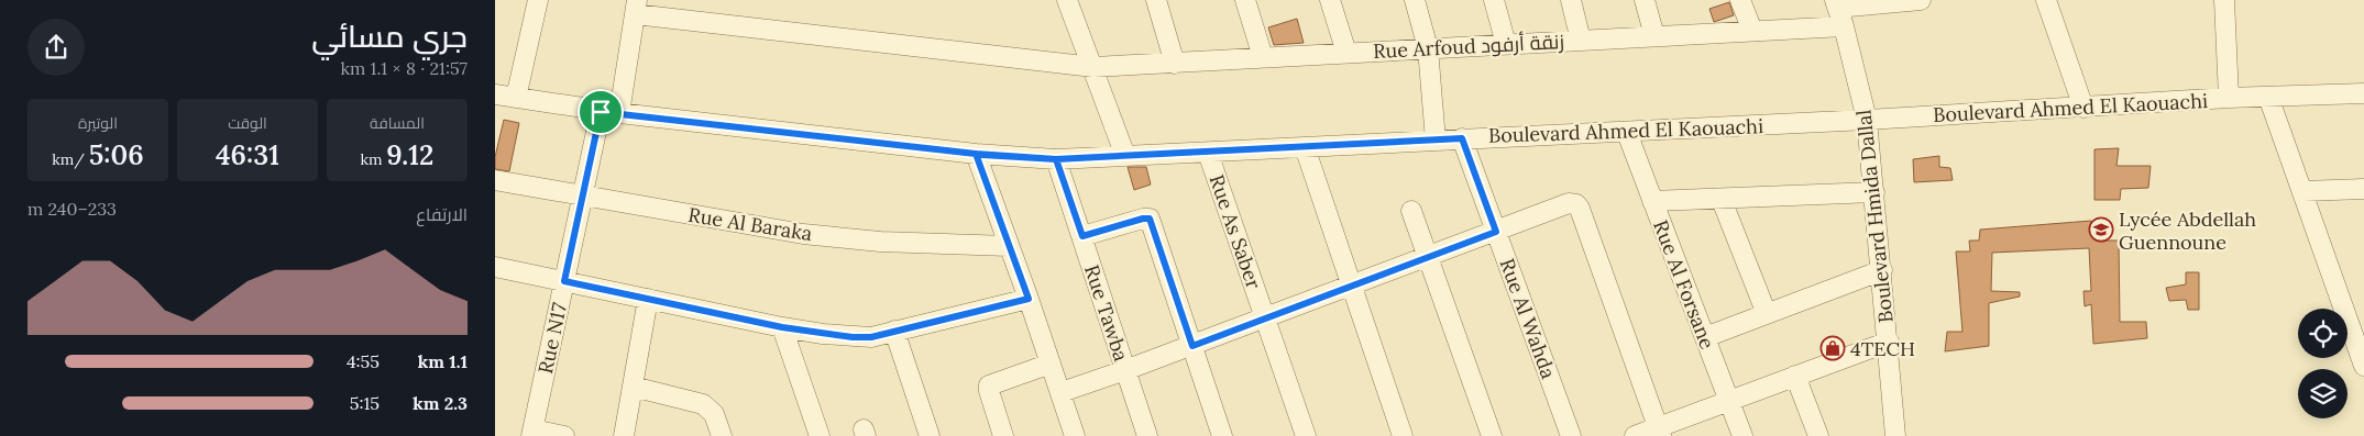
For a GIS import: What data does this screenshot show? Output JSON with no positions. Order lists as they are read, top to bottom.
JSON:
{
  "streets": {
    "street": [
      "Rue Arfoud زنقة أرفود",
      "Boulevard Ahmed El Kaouachi",
      "Boulevard Hmida Dallal",
      "Rue Al Baraka",
      "Rue As Saber",
      "Rue Al Forsane",
      "Rue Tawba",
      "Rue Al Wahda",
      "Rue N17"
    ]
  },
  "crossings": [
    ["Rue Arfoud زنقة أرفود", "Boulevard Hmida Dallal"],
    ["Rue Arfoud زنقة أرفود", "Rue N17"],
    ["Boulevard Ahmed El Kaouachi", "Boulevard Hmida Dallal"],
    ["Boulevard Ahmed El Kaouachi", "Rue As Saber"],
    ["Boulevard Ahmed El Kaouachi", "Rue Al Forsane"],
    ["Boulevard Ahmed El Kaouachi", "Rue Tawba"],
    ["Boulevard Ahmed El Kaouachi", "Rue Al Wahda"],
    ["Boulevard Ahmed El Kaouachi", "Rue N17"],
    ["Rue Al Baraka", "Rue N17"]
  ],
  "places": {
    "school or university": ["Lycée Abdellah Guennoune"],
    "shop": ["4TECH"]
  },
  "page": {
    "heading": ["جري مسائي", "21:57 · 8 × 1.1 km"],
    "stats": [
      ["المسافة", "9.12 km"],
      ["الوقت", "46:31"],
      ["الوتيرة", "5:06 /km"]
    ],
    "chart": ["الارتفاع", "233–240 m"],
    "list": [
      {
        "name": "1.1 km",
        "note": "4:55"
      },
      {
        "name": "2.3 km",
        "note": "5:15"
      }
    ]
  }
}
